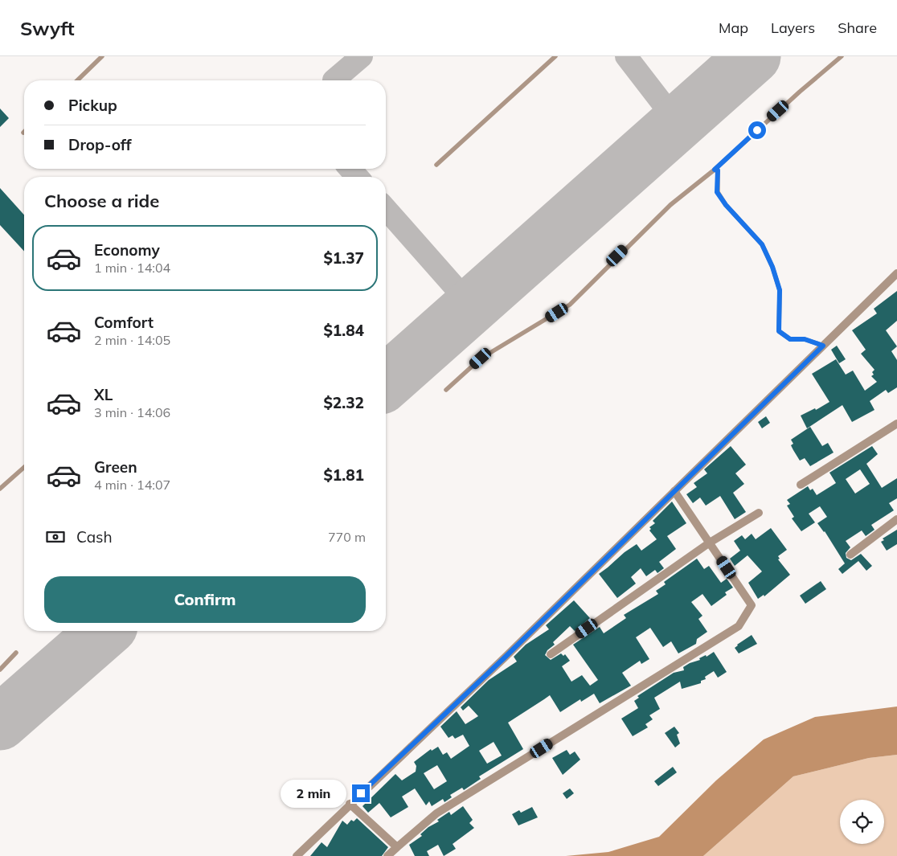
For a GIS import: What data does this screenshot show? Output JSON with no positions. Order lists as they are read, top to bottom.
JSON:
{
  "page": {
    "header": "Swyft",
    "nav": ["Map", "Layers", "Share"],
    "banner": ["Pickup", "Drop-off"],
    "heading": "Choose a ride",
    "list": [
      {
        "name": "Economy",
        "note": "1 min · 14:04",
        "value": "$1.37"
      },
      {
        "name": "Comfort",
        "note": "2 min · 14:05",
        "value": "$1.84"
      },
      {
        "name": "XL",
        "note": "3 min · 14:06",
        "value": "$2.32"
      },
      {
        "name": "Green",
        "note": "4 min · 14:07",
        "value": "$1.81"
      }
    ],
    "pay": ["Cash", "770 m"],
    "buttons": "Confirm",
    "bubble": "2 min"
  }
}
